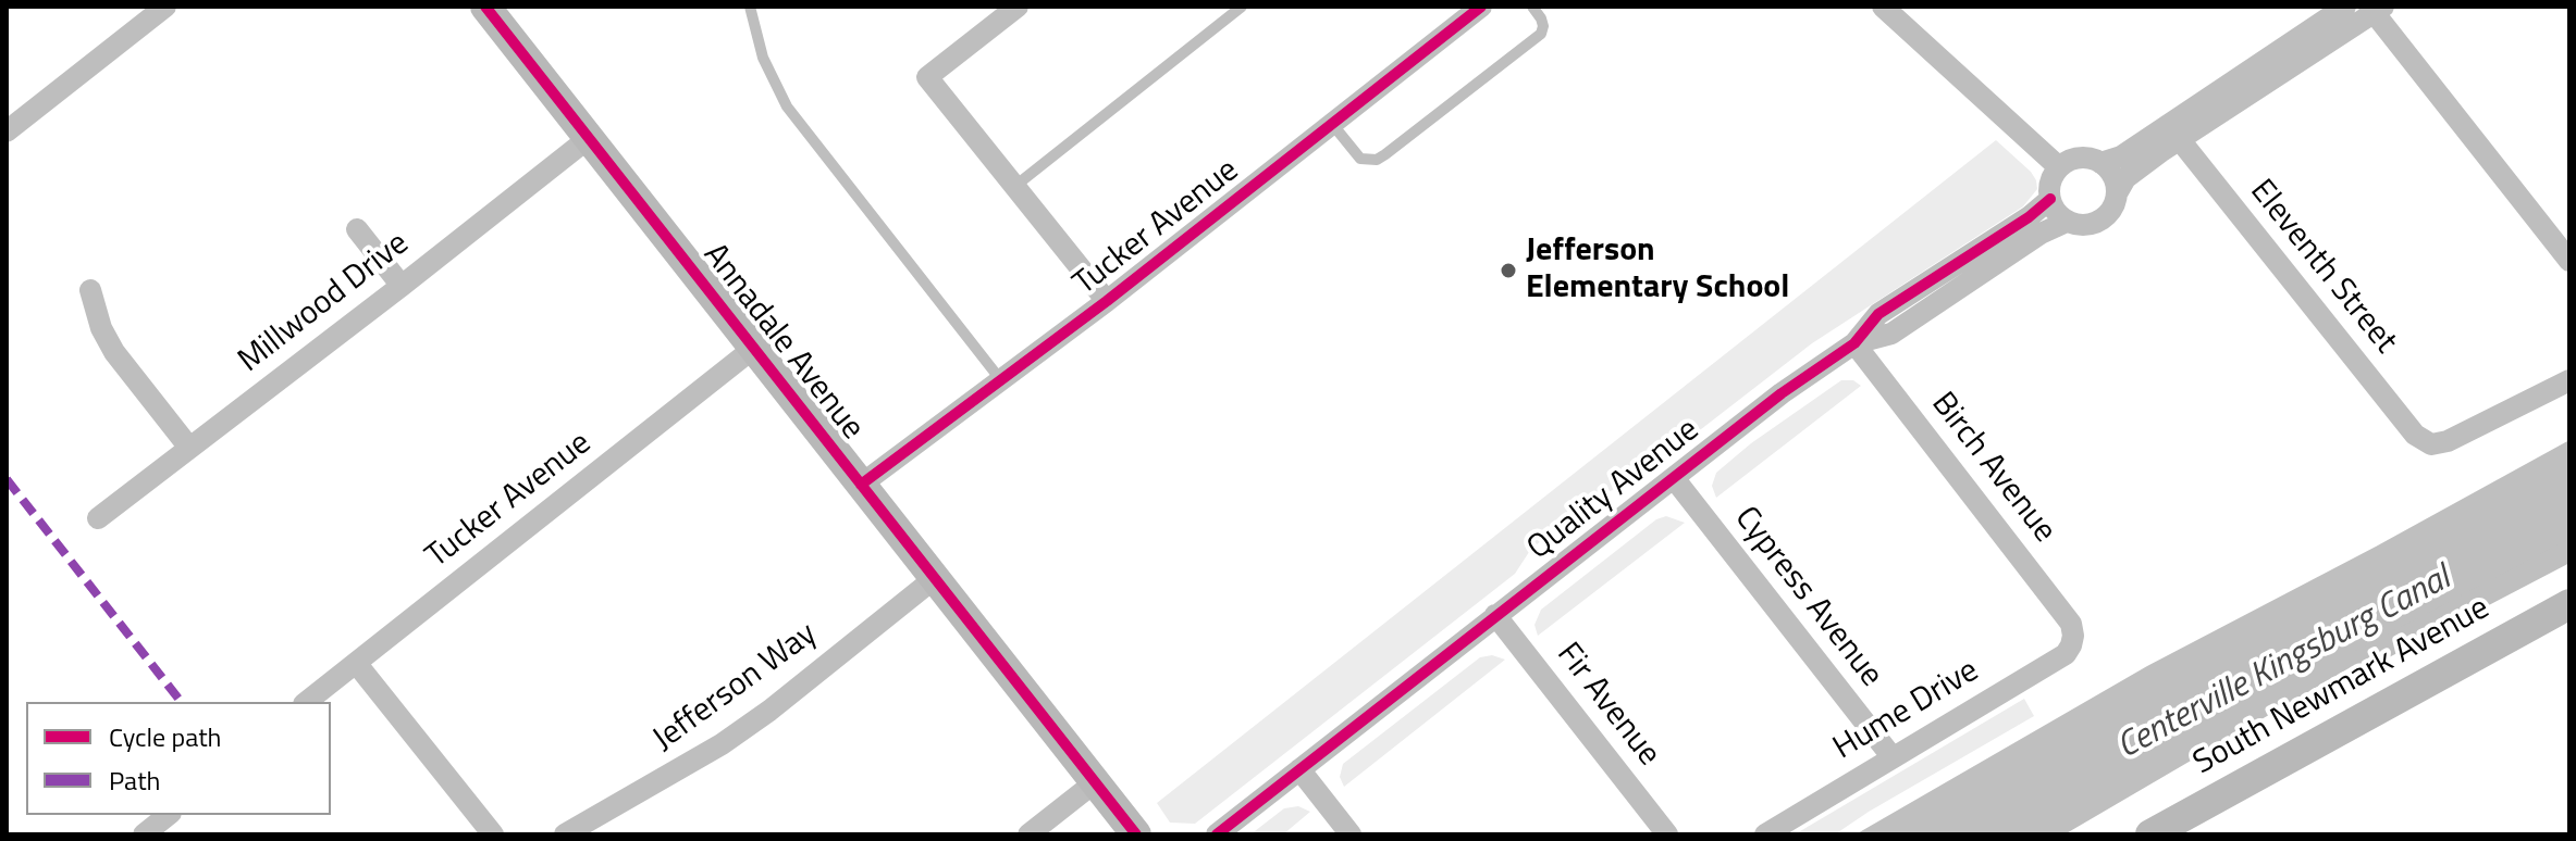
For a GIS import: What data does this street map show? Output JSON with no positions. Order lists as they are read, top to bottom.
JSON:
{
  "streets": {
    "street": [
      "Tucker Avenue",
      "Eleventh Street",
      "Millwood Drive",
      "Annadale Avenue",
      "Birch Avenue",
      "Quality Avenue",
      "Cypress Avenue",
      "South Newmark Avenue",
      "Jefferson Way",
      "Fir Avenue",
      "Hume Drive"
    ]
  },
  "crossings": [
    ["Tucker Avenue", "Annadale Avenue"],
    ["Millwood Drive", "Annadale Avenue"],
    ["Annadale Avenue", "Jefferson Way"],
    ["Birch Avenue", "Quality Avenue"],
    ["Birch Avenue", "Hume Drive"],
    ["Quality Avenue", "Cypress Avenue"],
    ["Quality Avenue", "Fir Avenue"],
    ["Cypress Avenue", "Hume Drive"]
  ],
  "water": ["Centerville Kingsburg Canal"],
  "places": ["Jefferson Elementary School"],
  "legend": ["Cycle path", "Path"]
}
